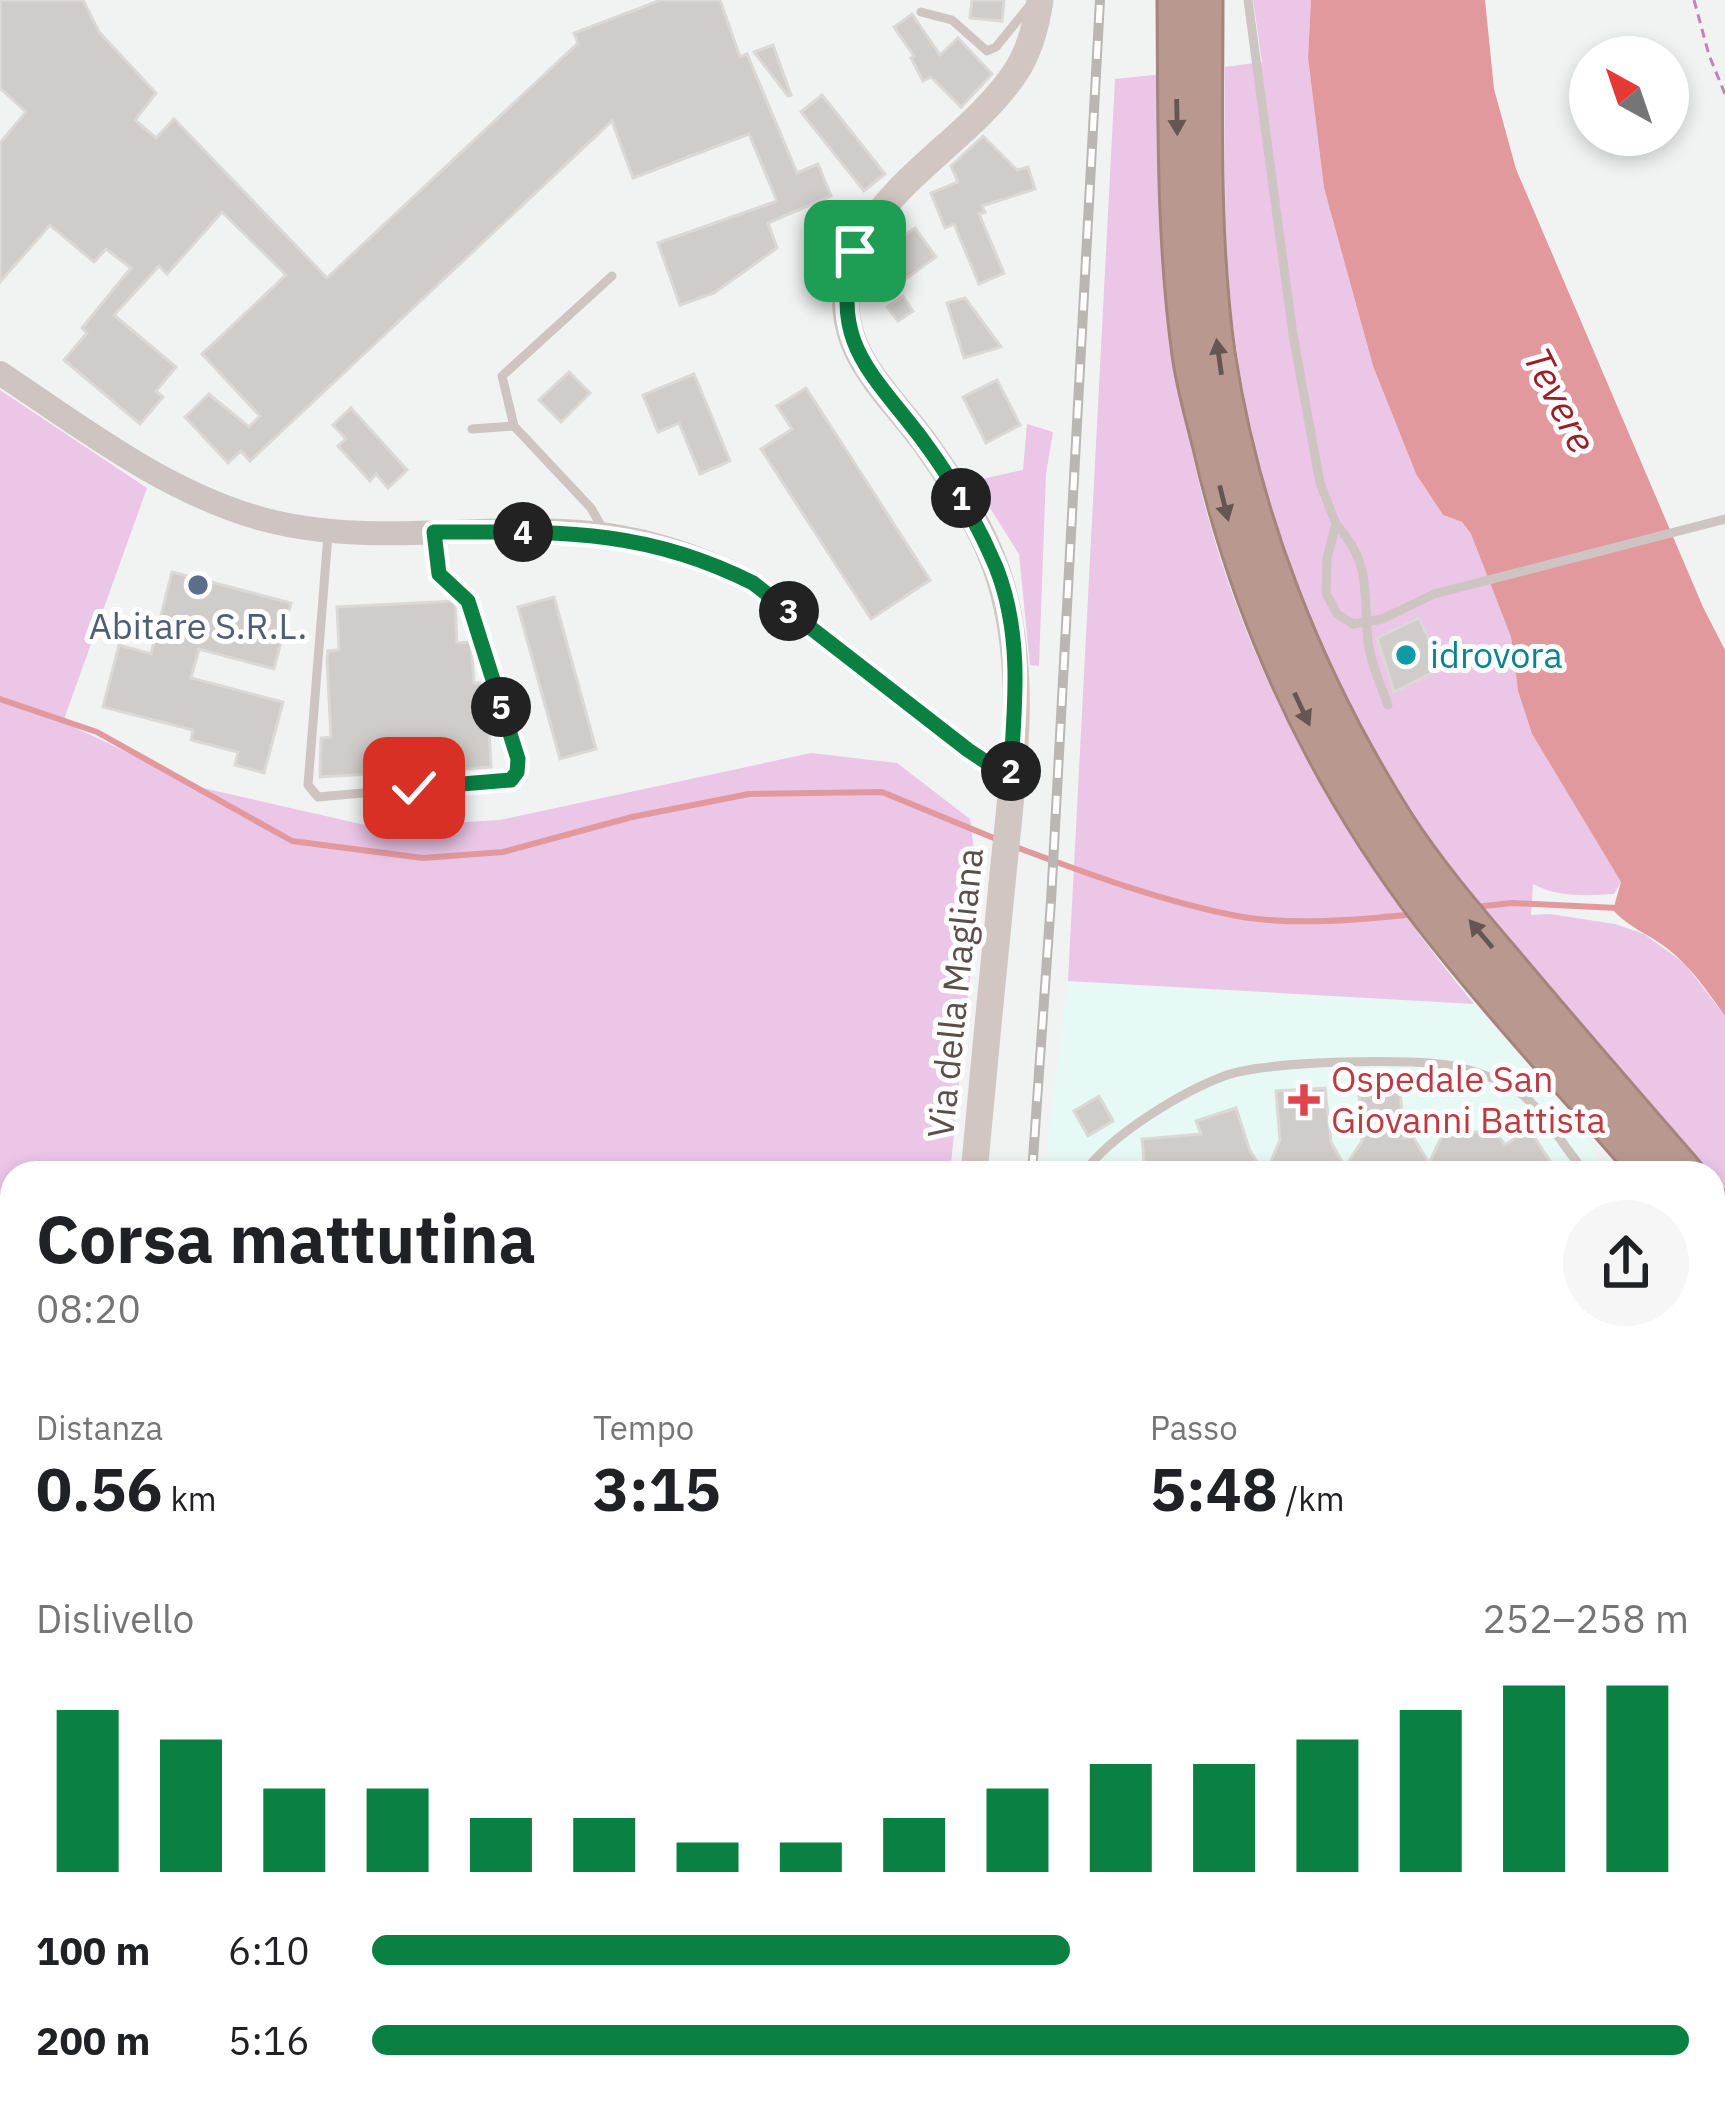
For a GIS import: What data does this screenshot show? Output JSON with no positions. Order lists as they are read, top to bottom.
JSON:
{
  "streets": {
    "main road": ["Via della Magliana"]
  },
  "water": ["Tevere"],
  "places": {
    "other": ["Abitare S.R.L.", "idrovora"],
    "health": ["Ospedale San Giovanni Battista"]
  },
  "north": "top left",
  "page": {
    "pins": [
      "1",
      "4",
      "3",
      "5",
      "2"
    ],
    "heading": ["Corsa mattutina", "08:20"],
    "stats": [
      ["Distanza", "0.56 km"],
      ["Tempo", "3:15"],
      ["Passo", "5:48 /km"]
    ],
    "chart": ["Dislivello", "252–258 m"],
    "list": [
      {
        "name": "100 m",
        "note": "6:10"
      },
      {
        "name": "200 m",
        "note": "5:16"
      }
    ]
  }
}
